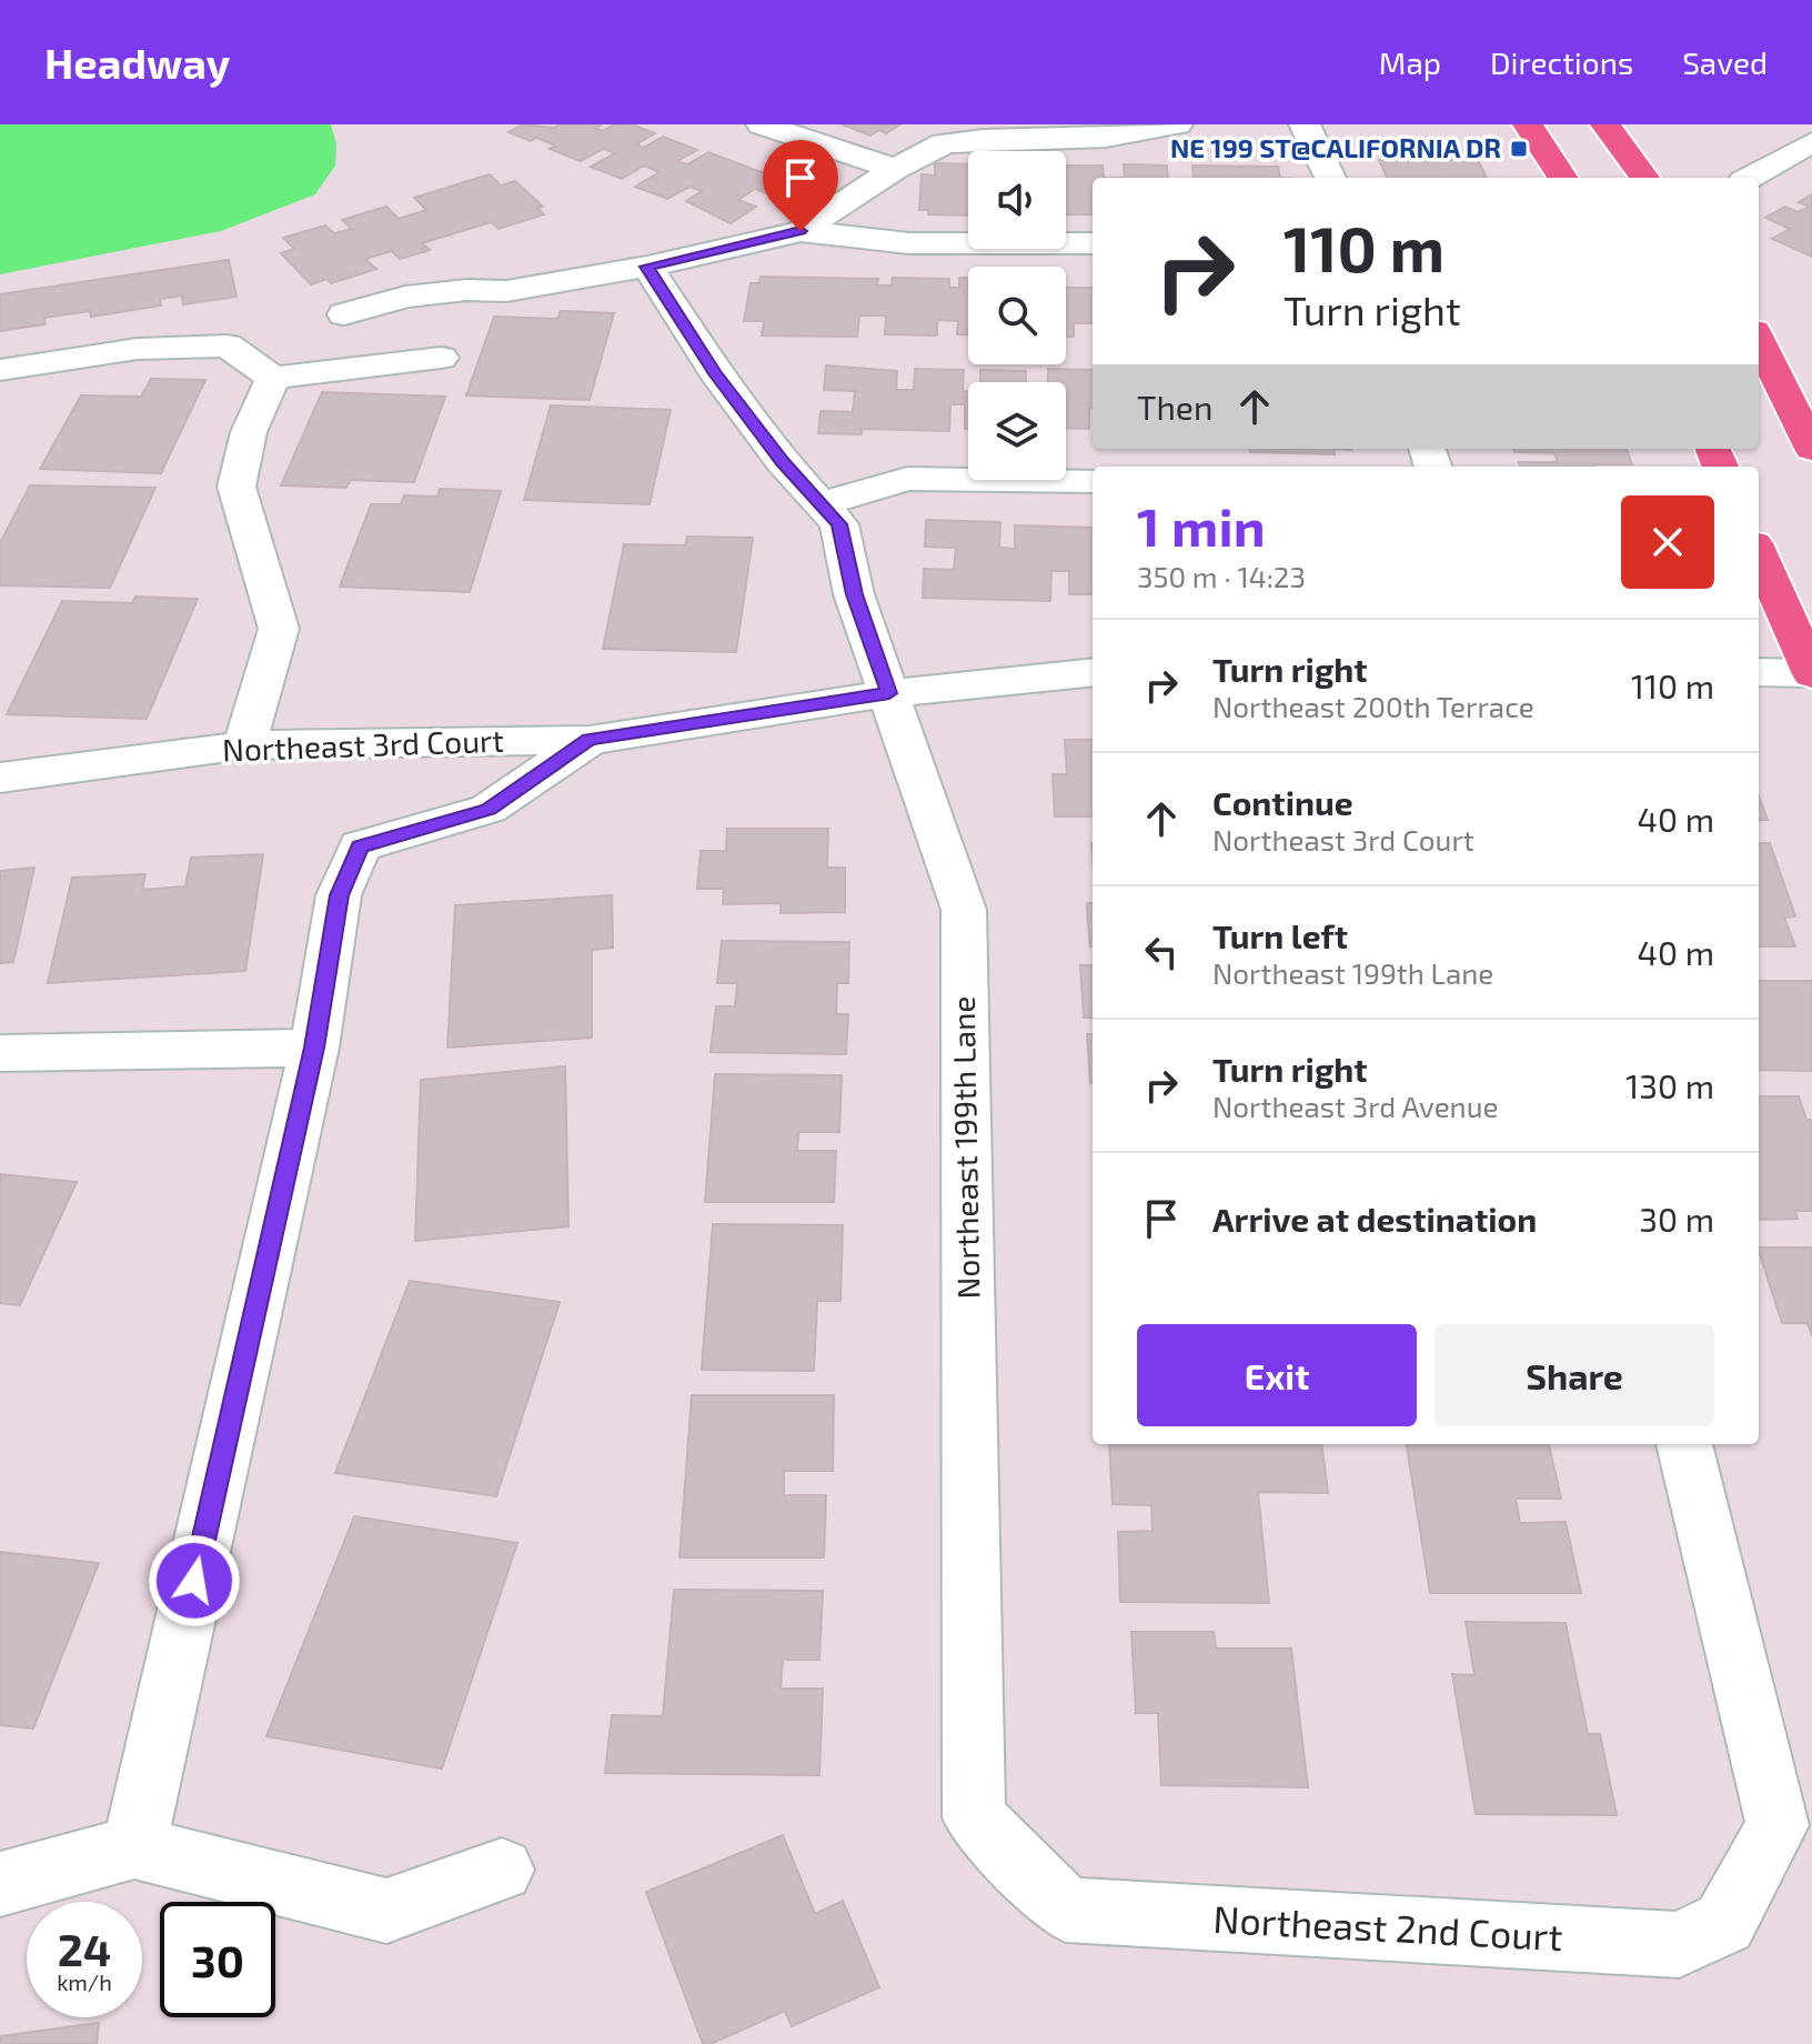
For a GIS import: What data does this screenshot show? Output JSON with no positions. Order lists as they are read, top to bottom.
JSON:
{
  "streets": {
    "street": ["Northeast 3rd Court", "Northeast 199th Lane", "Northeast 2nd Court"]
  },
  "crossings": [
    ["Northeast 3rd Court", "Northeast 199th Lane"],
    ["Northeast 199th Lane", "Northeast 2nd Court"]
  ],
  "places": {
    "transit": ["NE 199 ST@CALIFORNIA DR"]
  },
  "page": {
    "header": "Headway",
    "nav": ["Map", "Directions", "Saved"],
    "turn": ["110 m", "Turn right"],
    "then": "Then",
    "heading": ["1 min", "350 m · 14:23"],
    "list": [
      {
        "name": "Turn right",
        "note": "Northeast 200th Terrace",
        "value": "110 m"
      },
      {
        "name": "Continue",
        "note": "Northeast 3rd Court",
        "value": "40 m"
      },
      {
        "name": "Turn left",
        "note": "Northeast 199th Lane",
        "value": "40 m"
      },
      {
        "name": "Turn right",
        "note": "Northeast 3rd Avenue",
        "value": "130 m"
      },
      {
        "name": "Arrive at destination",
        "value": "30 m"
      }
    ],
    "buttons": ["Exit", "Share"],
    "speed": "24 km/h",
    "limit": "30"
  }
}
